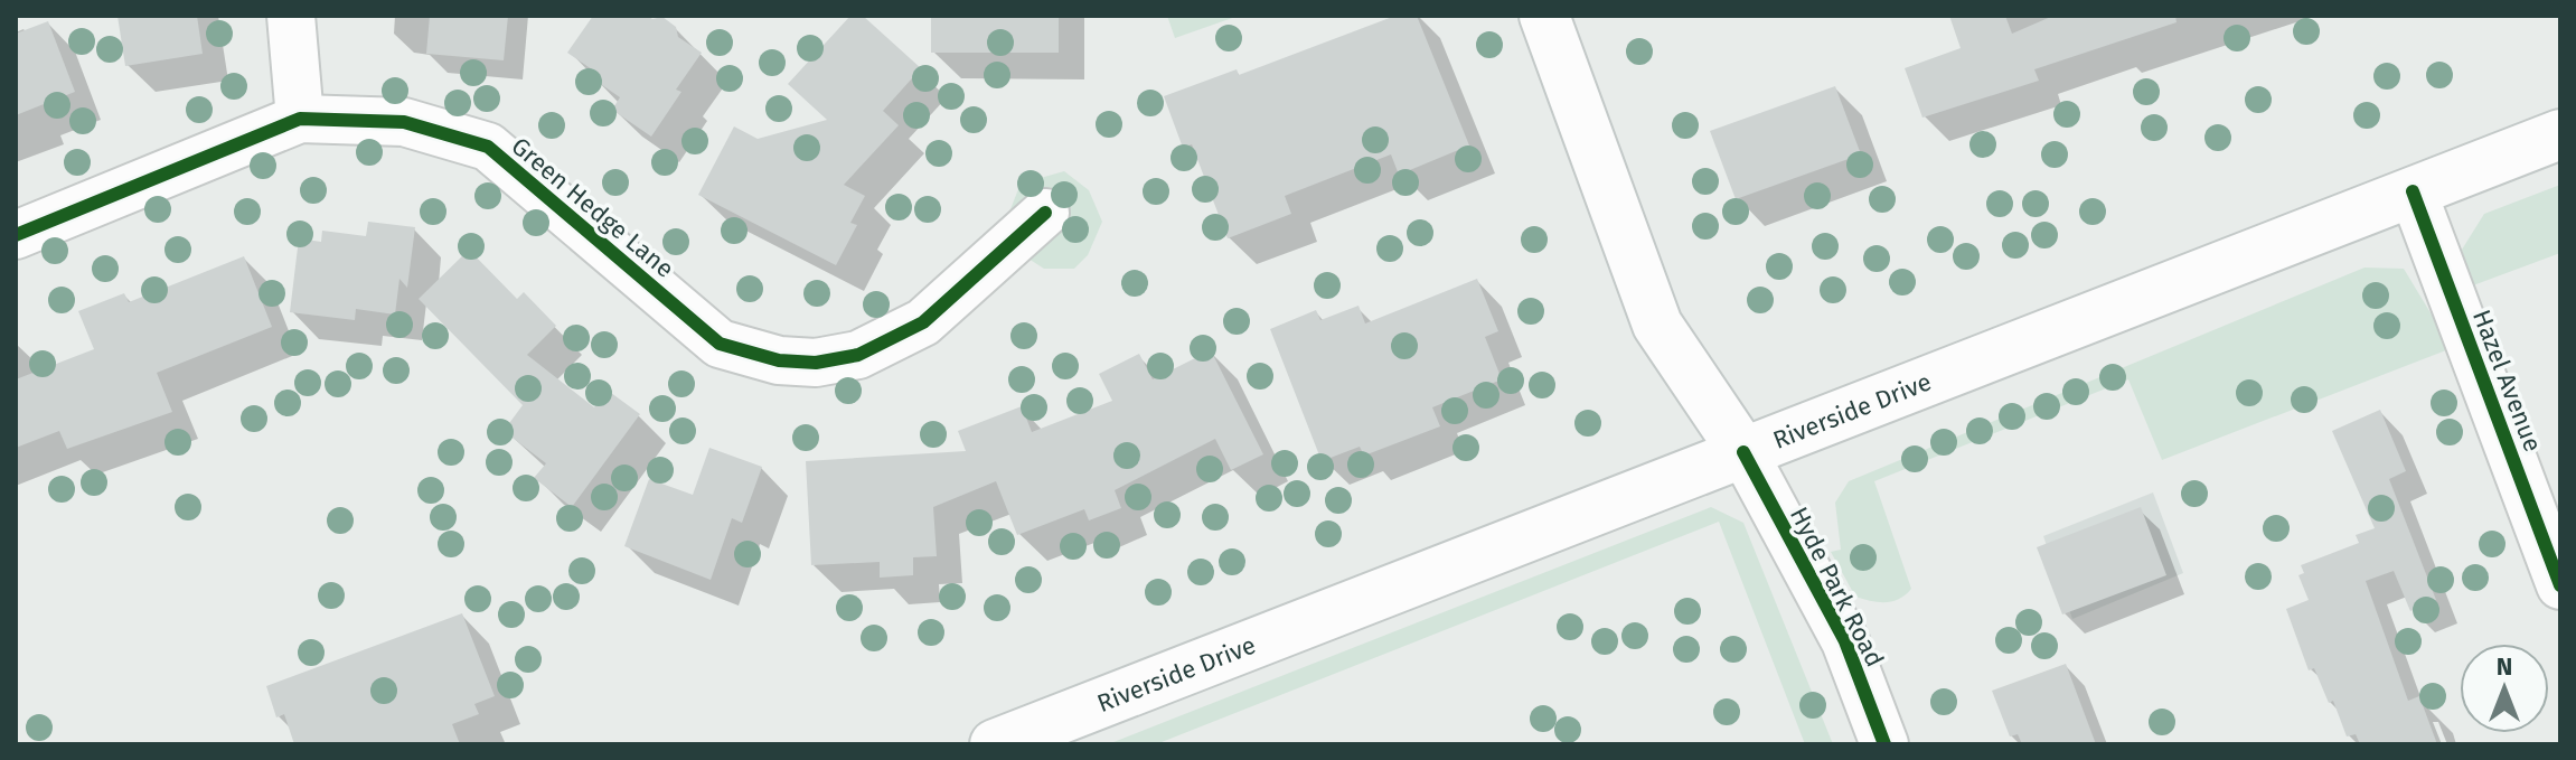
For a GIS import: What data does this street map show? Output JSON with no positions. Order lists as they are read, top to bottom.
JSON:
{
  "streets": {
    "main road": ["Riverside Drive", "Hyde Park Road"],
    "street": ["Green Hedge Lane", "Hazel Avenue"]
  },
  "crossings": [
    ["Hazel Avenue", "Riverside Drive"],
    ["Riverside Drive", "Hyde Park Road"]
  ],
  "north": "top"
}
